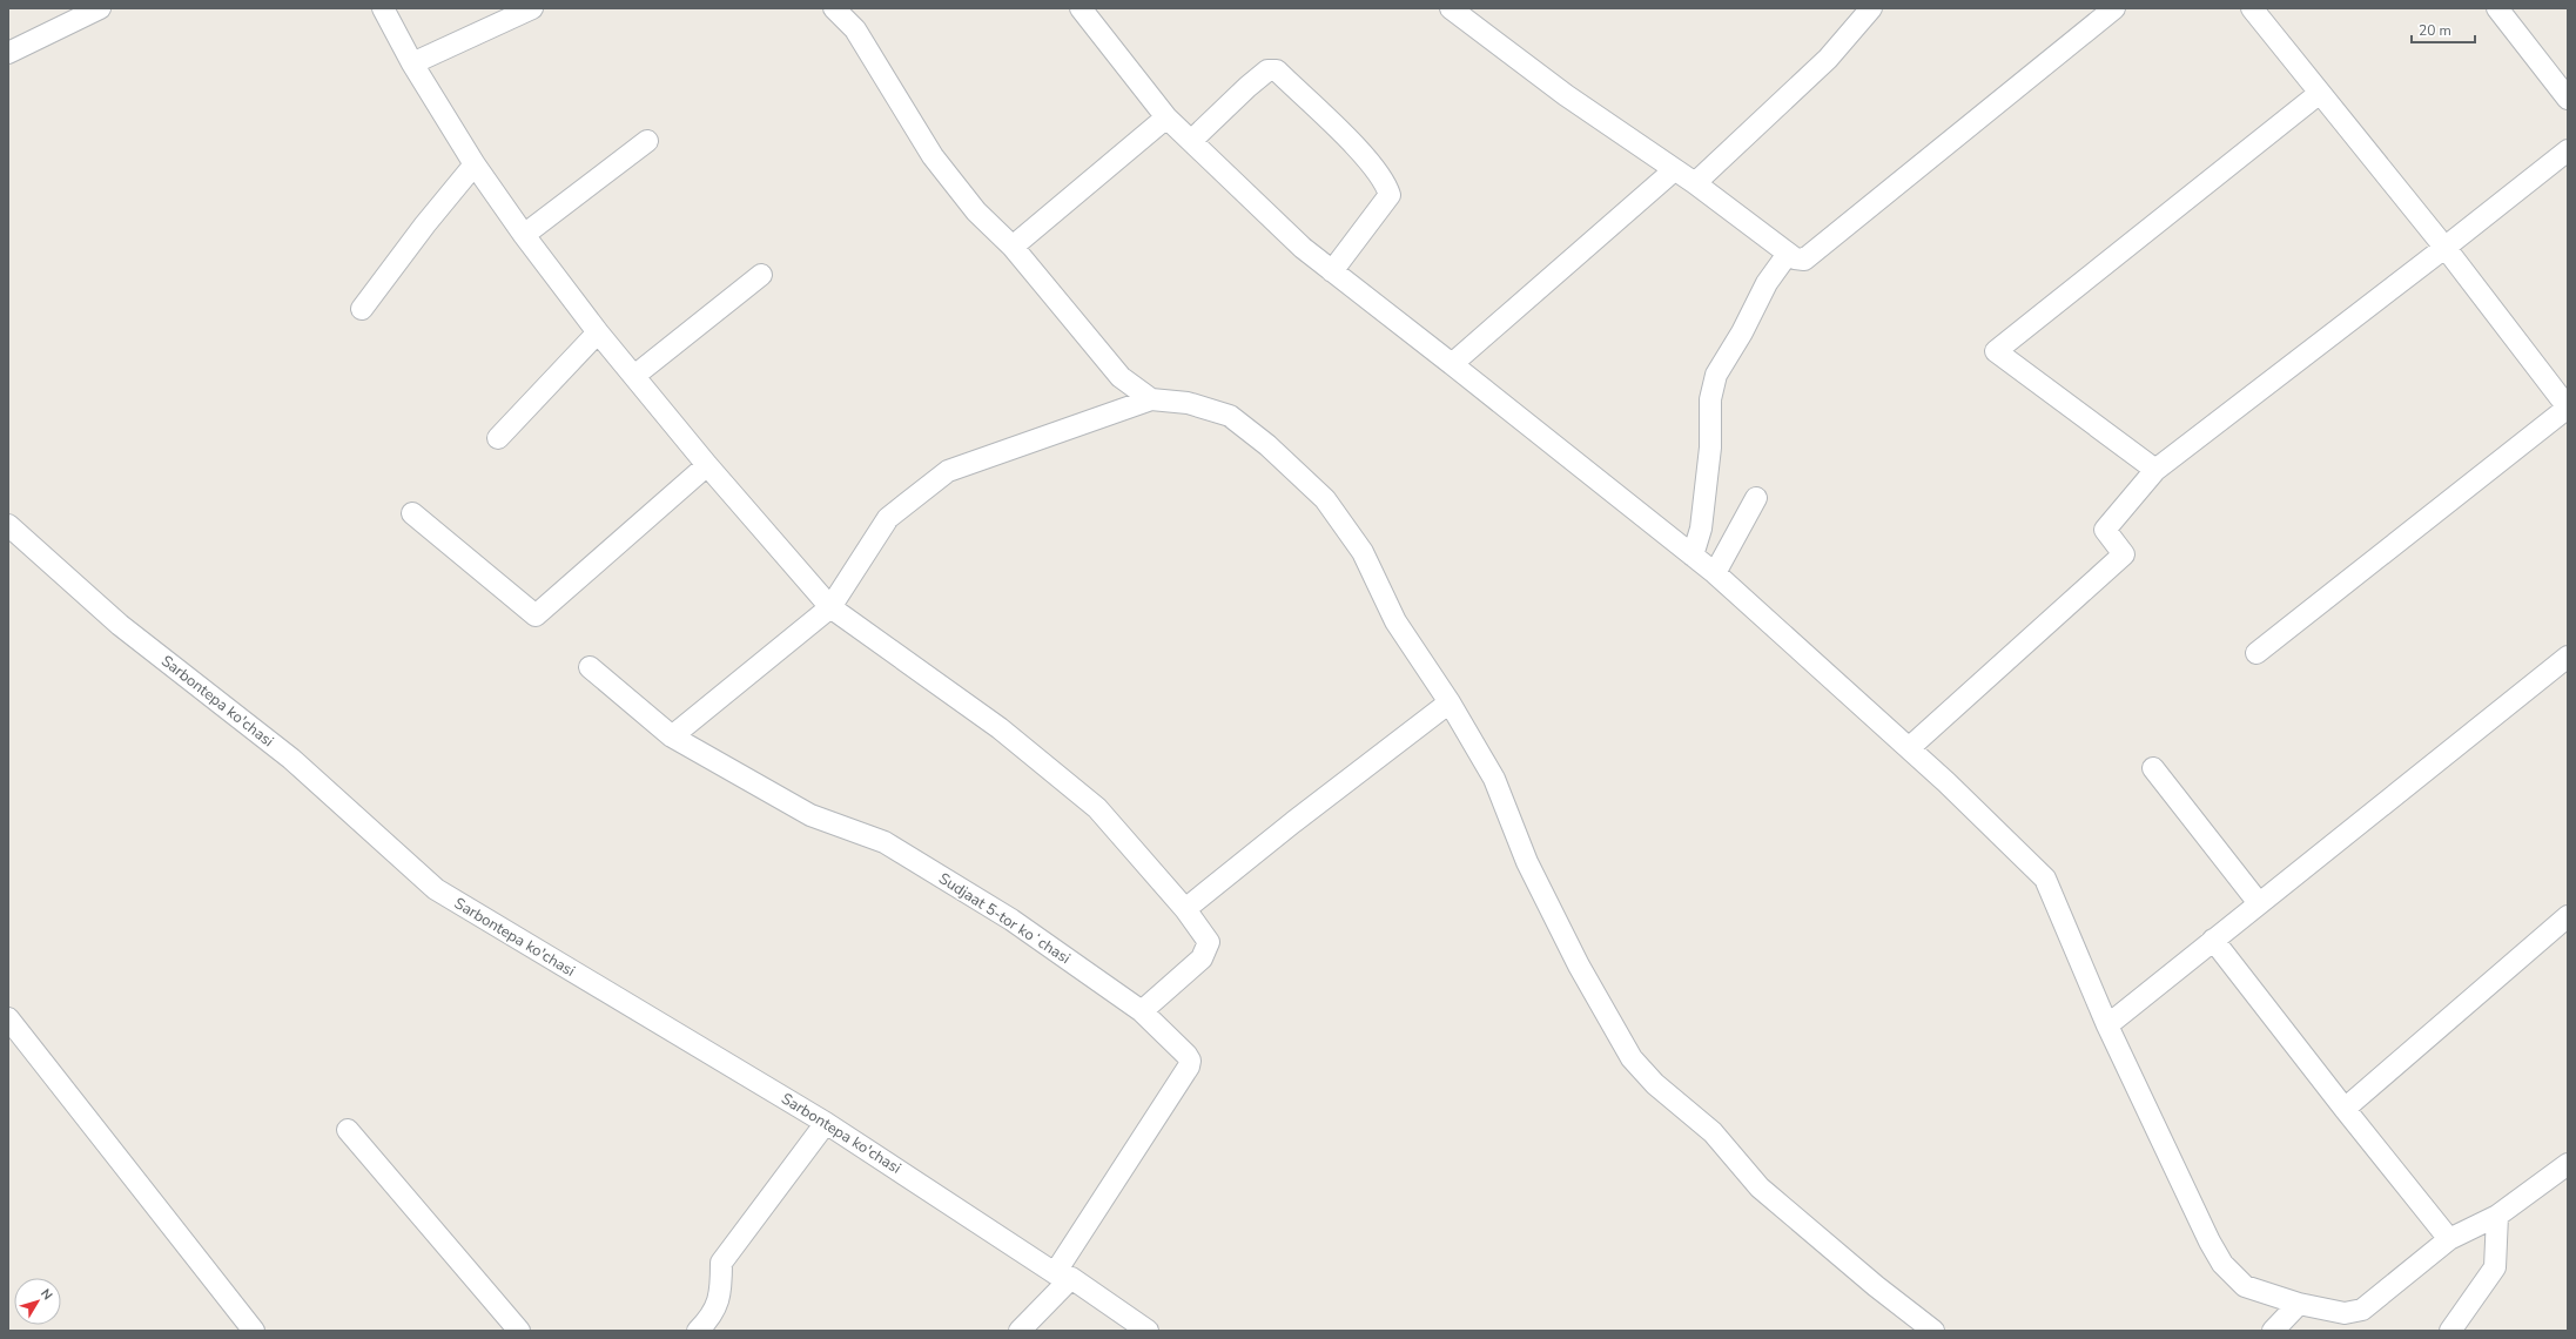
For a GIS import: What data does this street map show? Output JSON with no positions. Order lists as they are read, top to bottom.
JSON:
{
  "streets": {
    "street": ["Sarbontepa ko'chasi", "Sudjaat 5-tor koʻchasi"]
  },
  "crossings": [
    ["Sarbontepa ko'chasi", "Sudjaat 5-tor koʻchasi"]
  ],
  "scale_bar": "20 m",
  "north": "top right"
}
